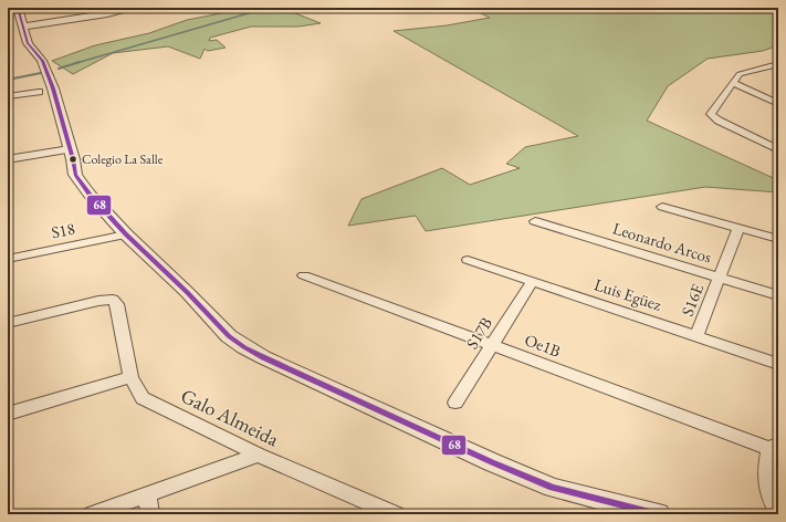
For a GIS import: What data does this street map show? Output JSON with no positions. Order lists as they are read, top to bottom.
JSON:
{
  "streets": {
    "street": [
      "S18",
      "Leonardo Arcos",
      "Luis Egüez",
      "S16E",
      "S17B",
      "Oe1B",
      "Galo Almeida"
    ]
  },
  "crossings": [
    ["Leonardo Arcos", "S16E"],
    ["Luis Egüez", "S16E"],
    ["Luis Egüez", "S17B"],
    ["S17B", "Oe1B"]
  ],
  "places": ["Colegio La Salle"],
  "lines": ["transit line 68"]
}
